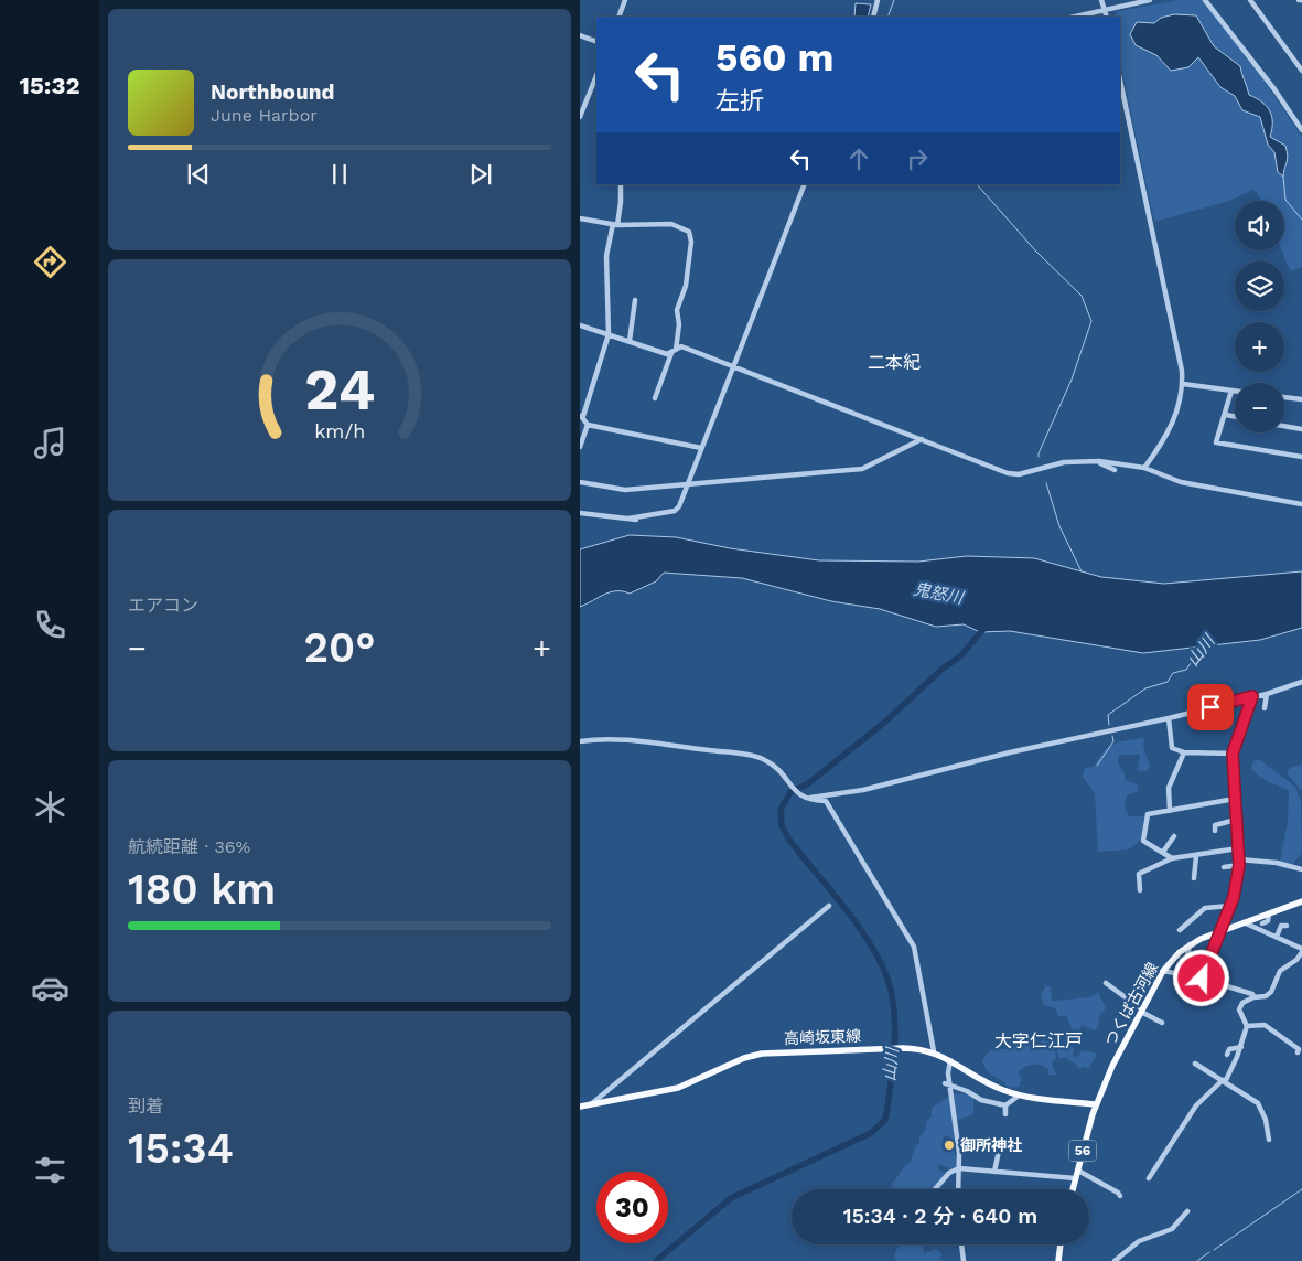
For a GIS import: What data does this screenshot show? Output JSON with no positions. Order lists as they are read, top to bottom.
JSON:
{
  "streets": {
    "main road": ["つくば古河線", "高崎坂東線", "56"]
  },
  "crossings": [
    ["つくば古河線", "高崎坂東線"]
  ],
  "districts": ["二本紀", "大字仁江戸"],
  "water": ["鬼怒川", "山川"],
  "places": ["御所神社"],
  "page": {
    "tabs": "15:32",
    "turn": ["560 m", "左折"],
    "song": ["Northbound", "June Harbor"],
    "map_buttons": ["+", "−"],
    "tile": [
      "エアコン",
      ["航続距離 · 36%", "180 km"],
      ["到着", "15:34"]
    ],
    "heat": ["−", "20°", "+"],
    "limit": "30",
    "trip": "15:34 · 2 分 · 640 m",
    "gauge": ["24", "km/h"]
  }
}
